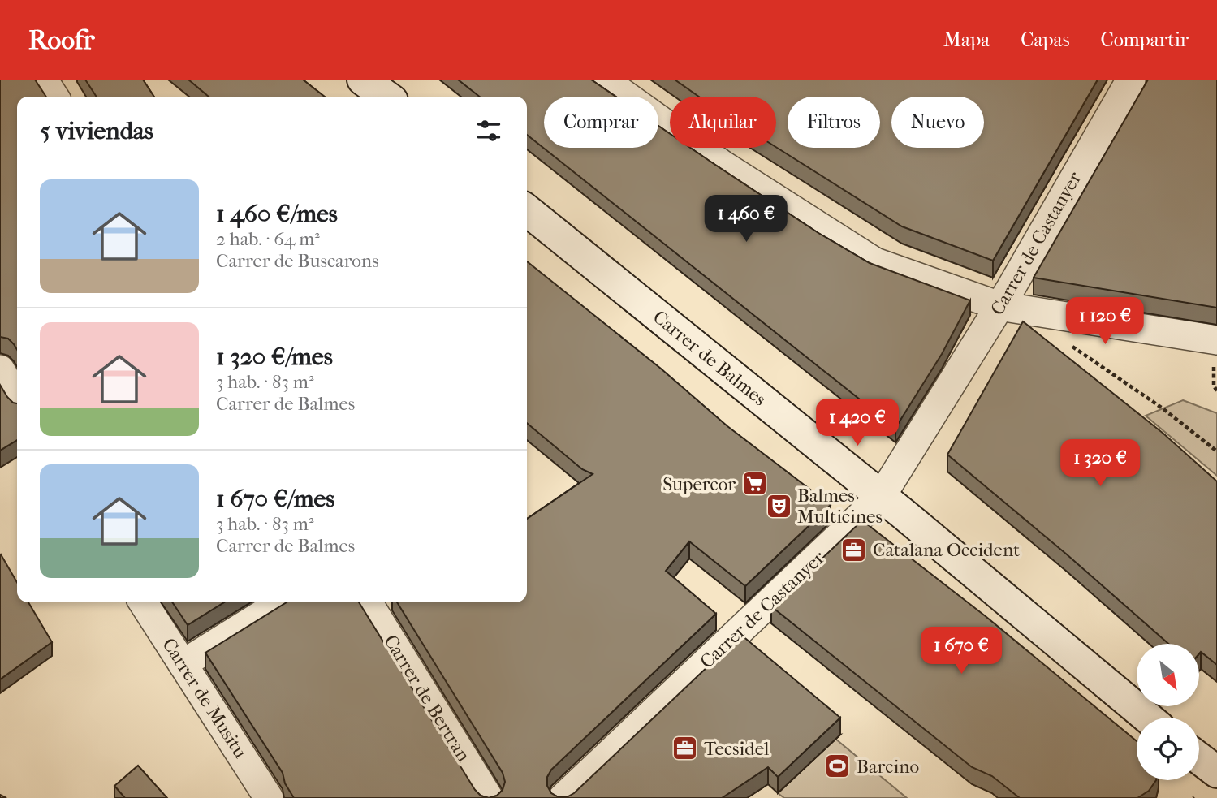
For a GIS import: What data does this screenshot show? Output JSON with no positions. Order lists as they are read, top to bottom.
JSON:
{
  "streets": {
    "main road": ["Carrer de Balmes"],
    "street": ["Carrer de Castanyer", "Carrer de Musitu", "Carrer de Bertran"]
  },
  "crossings": [
    ["Carrer de Castanyer", "Carrer de Balmes"]
  ],
  "places": {
    "supermarket": ["Supercor"],
    "theatre": ["Balmes Multicines"],
    "office": ["Catalana Occident", "Tecsidel"],
    "sports": ["Barcino"]
  },
  "north": "bottom right",
  "page": {
    "header": "Roofr",
    "nav": ["Mapa", "Capas", "Compartir"],
    "chip": [
      "Comprar",
      "Alquilar",
      "Filtros",
      "Nuevo"
    ],
    "heading": "5 viviendas",
    "list": [
      {
        "name": "1 460 €/mes",
        "note": "2 hab. · 64 m² · Carrer de Buscarons"
      },
      {
        "name": "1 320 €/mes",
        "note": "3 hab. · 83 m² · Carrer de Balmes"
      },
      {
        "name": "1 670 €/mes",
        "note": "3 hab. · 83 m² · Carrer de Balmes"
      }
    ],
    "price": [
      "1 460 €",
      "1 120 €",
      "1 420 €",
      "1 320 €",
      "1 670 €"
    ]
  }
}
